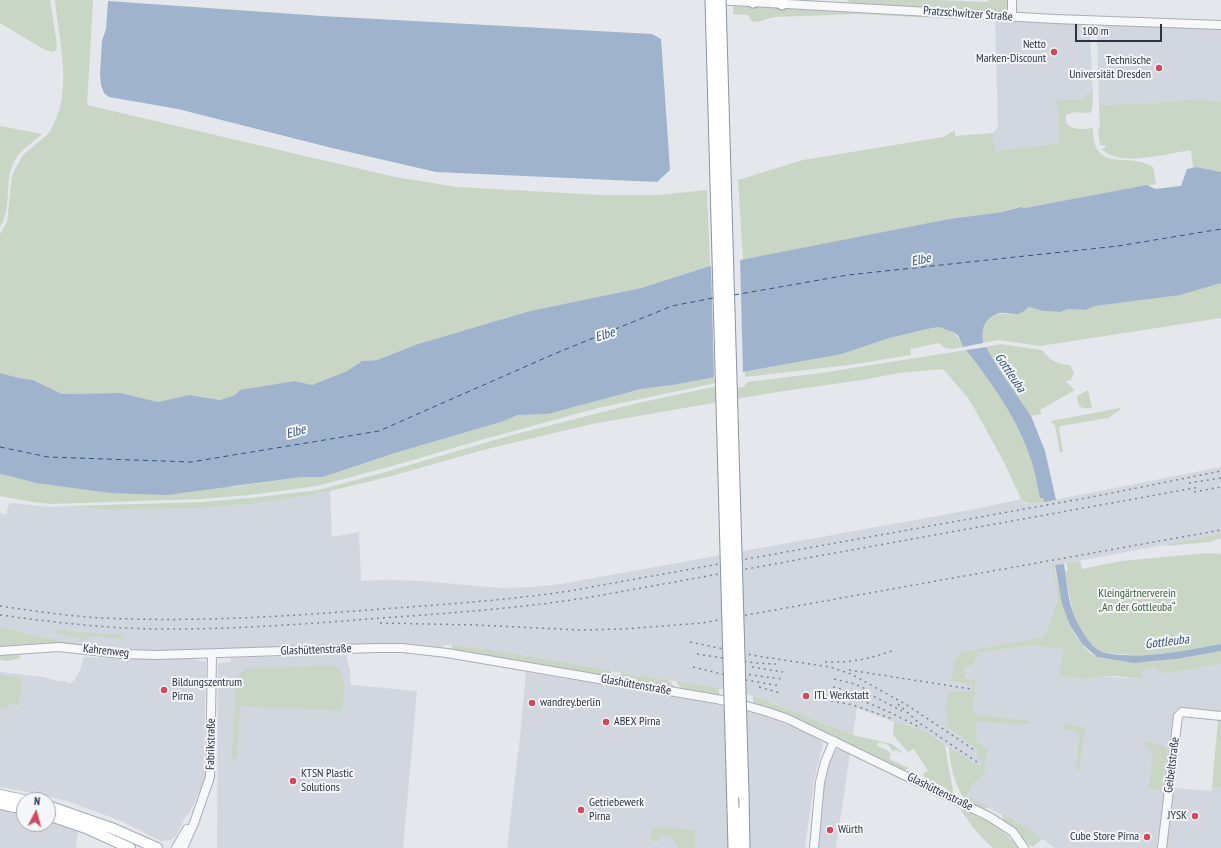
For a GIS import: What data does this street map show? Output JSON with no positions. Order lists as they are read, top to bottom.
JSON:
{
  "streets": {
    "street": [
      "Pratzschwitzer Straße",
      "Glashüttenstraße",
      "Kahrenweg",
      "Fabrikstraße",
      "Geibeltstraße"
    ]
  },
  "crossings": [
    ["Glashüttenstraße", "Kahrenweg"],
    ["Glashüttenstraße", "Fabrikstraße"],
    ["Kahrenweg", "Fabrikstraße"]
  ],
  "water": ["Elbe", "Gottleuba"],
  "parks": ["Kleingärtnerverein „An der Gottleuba“"],
  "places": [
    "Netto Marken-Discount",
    "Technische Universität Dresden",
    "Bildungszentrum Pirna",
    "ITL Werkstatt",
    "wandrey.berlin",
    "ABEX Pirna",
    "KTSN Plastic Solutions",
    "Getriebewerk Pirna",
    "JYSK",
    "Würth",
    "Cube Store Pirna"
  ],
  "scale_bar": "100 m",
  "north": "top"
}
